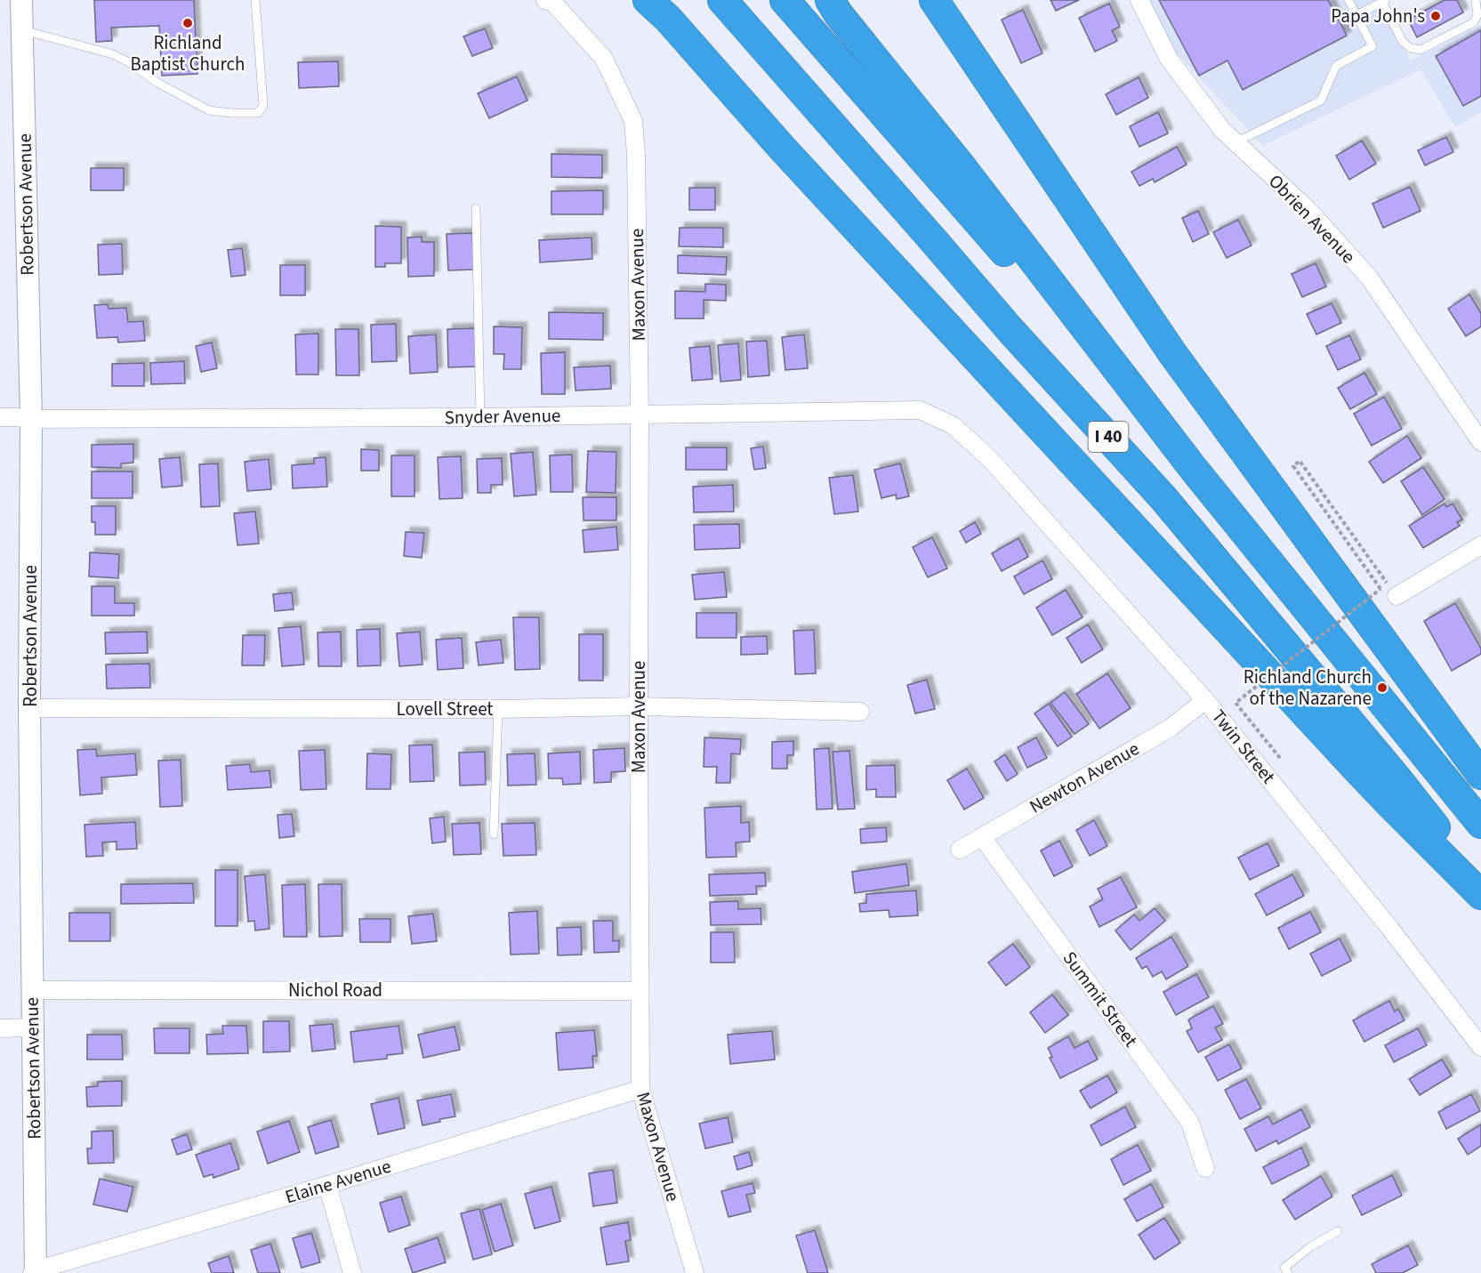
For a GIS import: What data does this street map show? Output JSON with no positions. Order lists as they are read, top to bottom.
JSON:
{
  "streets": {
    "highway": ["I 40"],
    "street": [
      "Robertson Avenue",
      "Obrien Avenue",
      "Maxon Avenue",
      "Snyder Avenue",
      "Lovell Street",
      "Twin Street",
      "Newton Avenue",
      "Nichol Road",
      "Summit Street",
      "Elaine Avenue"
    ]
  },
  "crossings": [
    ["Robertson Avenue", "Snyder Avenue"],
    ["Robertson Avenue", "Lovell Street"],
    ["Robertson Avenue", "Nichol Road"],
    ["Robertson Avenue", "Elaine Avenue"],
    ["Maxon Avenue", "Snyder Avenue"],
    ["Maxon Avenue", "Lovell Street"],
    ["Maxon Avenue", "Nichol Road"],
    ["Maxon Avenue", "Elaine Avenue"],
    ["Snyder Avenue", "Twin Street"],
    ["Twin Street", "Newton Avenue"],
    ["Newton Avenue", "Summit Street"]
  ],
  "places": ["Papa John's", "Richland Baptist Church", "Richland Church of the Nazarene"]
}
